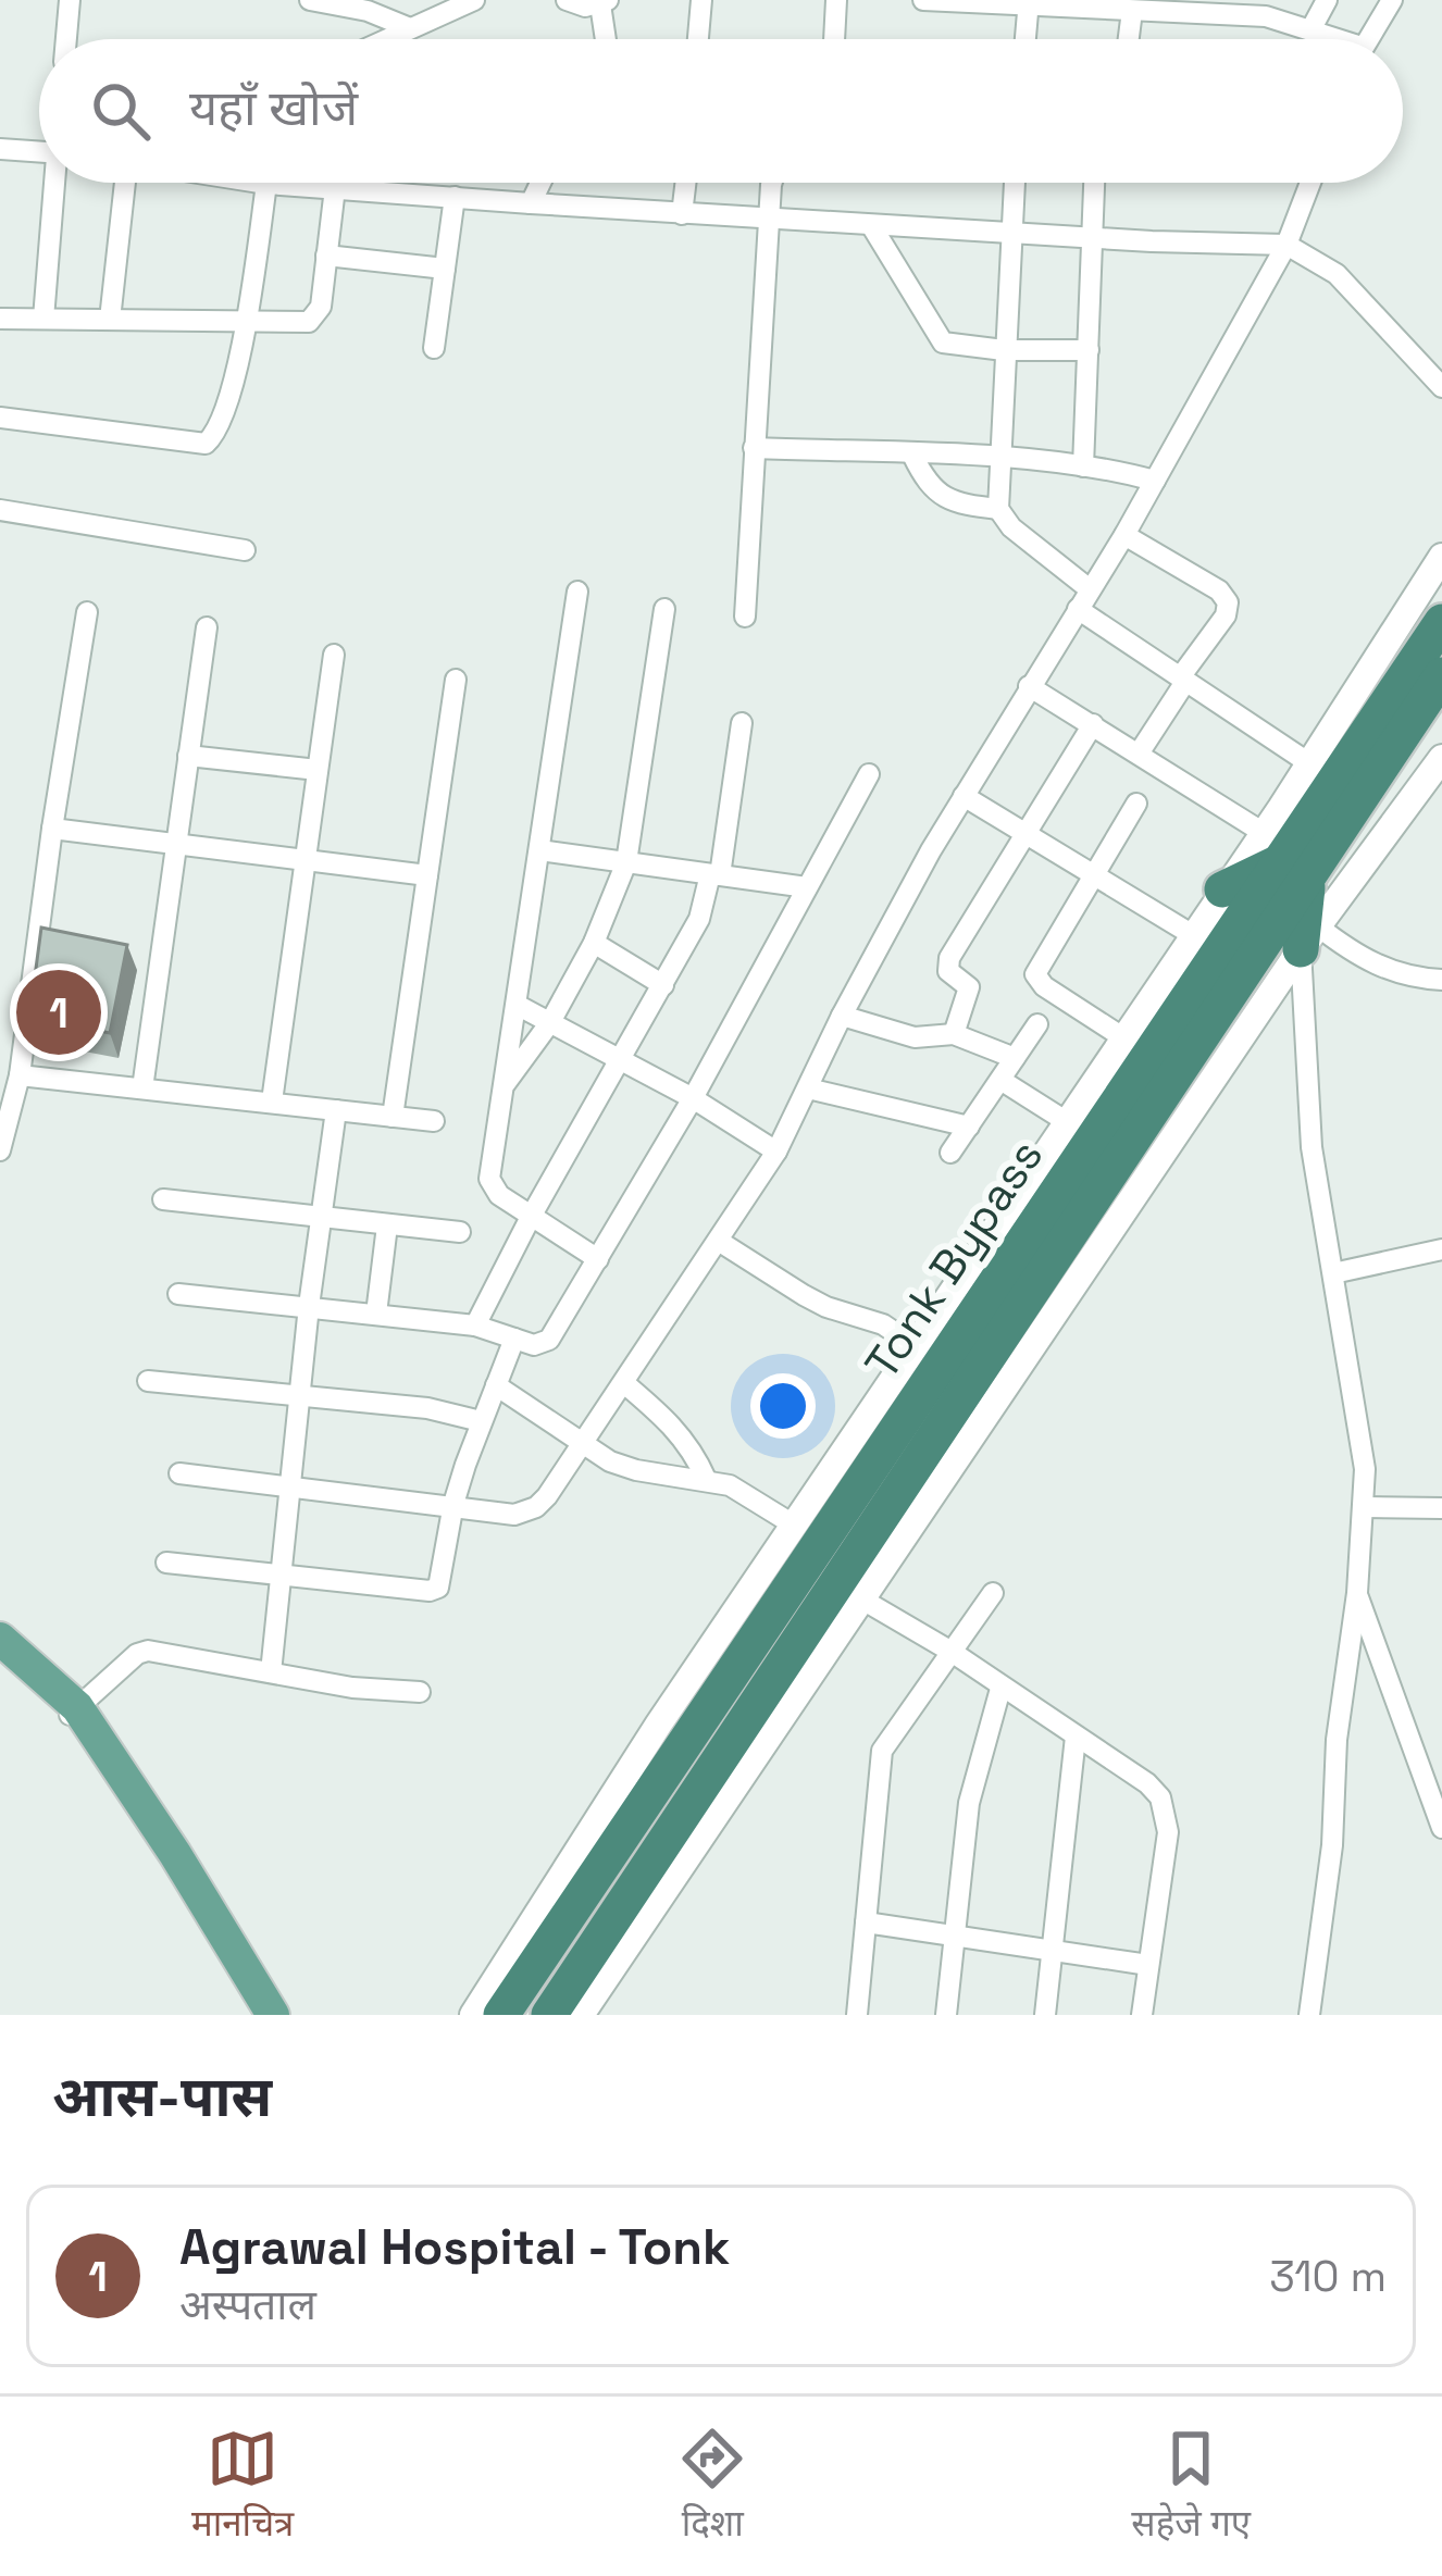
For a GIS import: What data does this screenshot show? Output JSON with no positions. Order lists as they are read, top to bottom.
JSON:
{
  "streets": {
    "highway": ["Tonk Bypass"]
  },
  "page": {
    "search": "यहाँ खोजें",
    "pins": "1",
    "heading": "आस-पास",
    "list": [
      {
        "mark": "1",
        "name": "Agrawal Hospital - Tonk",
        "note": "अस्पताल",
        "value": "310 m"
      }
    ],
    "nav": ["मानचित्र", "दिशा", "सहेजे गए"]
  }
}
